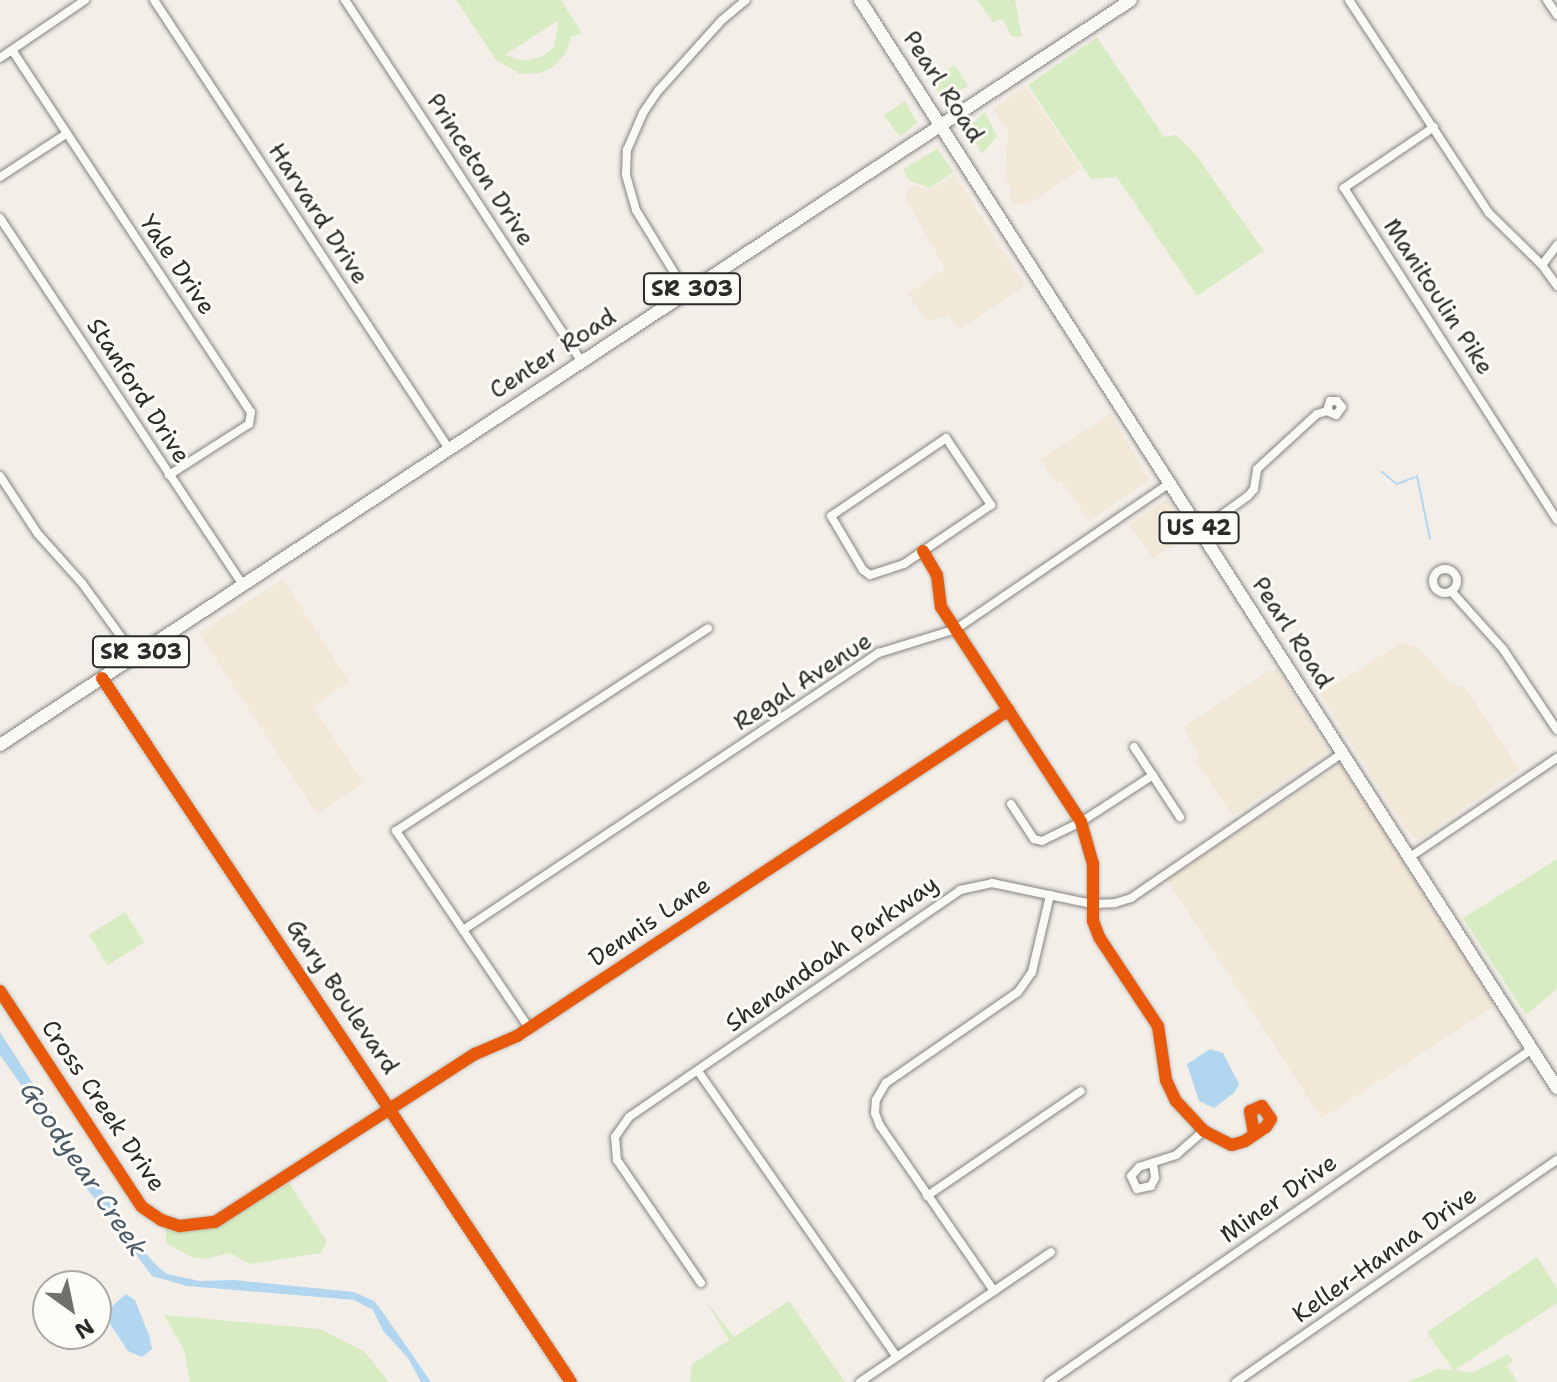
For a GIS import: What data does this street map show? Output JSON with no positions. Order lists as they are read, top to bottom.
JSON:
{
  "streets": {
    "main road": [
      "Pearl Road",
      "SR 303",
      "Center Road",
      "US 42"
    ],
    "street": [
      "Princeton Drive",
      "Harvard Drive",
      "Yale Drive",
      "Manitoulin Pike",
      "Stanford Drive",
      "Regal Avenue",
      "Dennis Lane",
      "Shenandoah Parkway",
      "Gary Boulevard",
      "Cross Creek Drive",
      "Miner Drive",
      "Keller-Hanna Drive"
    ]
  },
  "crossings": [
    ["Pearl Road", "Center Road"],
    ["Pearl Road", "Regal Avenue"],
    ["Pearl Road", "Shenandoah Parkway"],
    ["Pearl Road", "Miner Drive"],
    ["Princeton Drive", "Center Road"],
    ["Harvard Drive", "Center Road"],
    ["Yale Drive", "Stanford Drive"],
    ["Center Road", "Stanford Drive"],
    ["Center Road", "Gary Boulevard"],
    ["Dennis Lane", "Gary Boulevard"],
    ["Dennis Lane", "Cross Creek Drive"]
  ],
  "water": ["Goodyear Creek"],
  "north": "bottom right"
}
